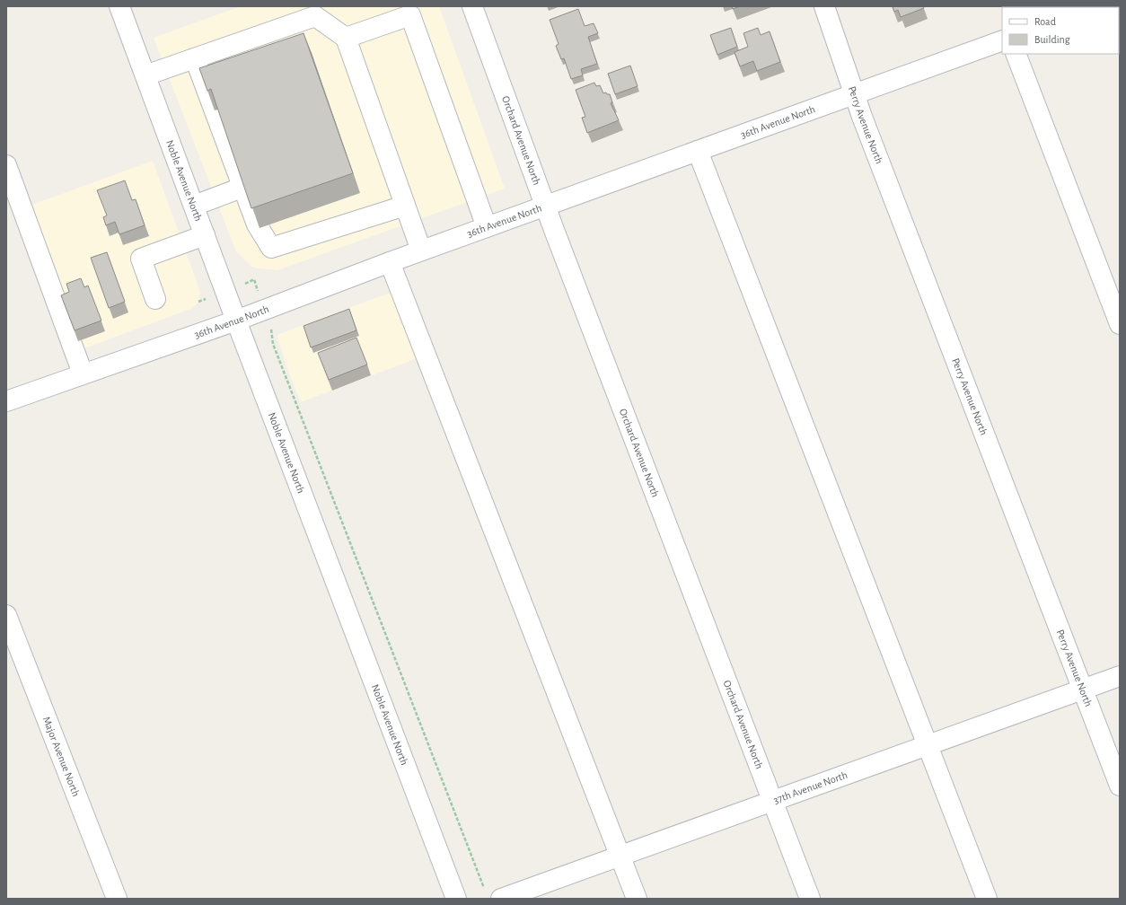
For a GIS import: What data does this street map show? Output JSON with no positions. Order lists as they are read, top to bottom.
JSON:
{
  "streets": {
    "street": [
      "36th Avenue North",
      "Perry Avenue North",
      "Orchard Avenue North",
      "Noble Avenue North",
      "Major Avenue North",
      "37th Avenue North"
    ]
  },
  "crossings": [
    ["36th Avenue North", "Perry Avenue North"],
    ["36th Avenue North", "Orchard Avenue North"],
    ["36th Avenue North", "Noble Avenue North"],
    ["Perry Avenue North", "37th Avenue North"],
    ["Orchard Avenue North", "37th Avenue North"]
  ],
  "legend": ["Road", "Building"]
}
